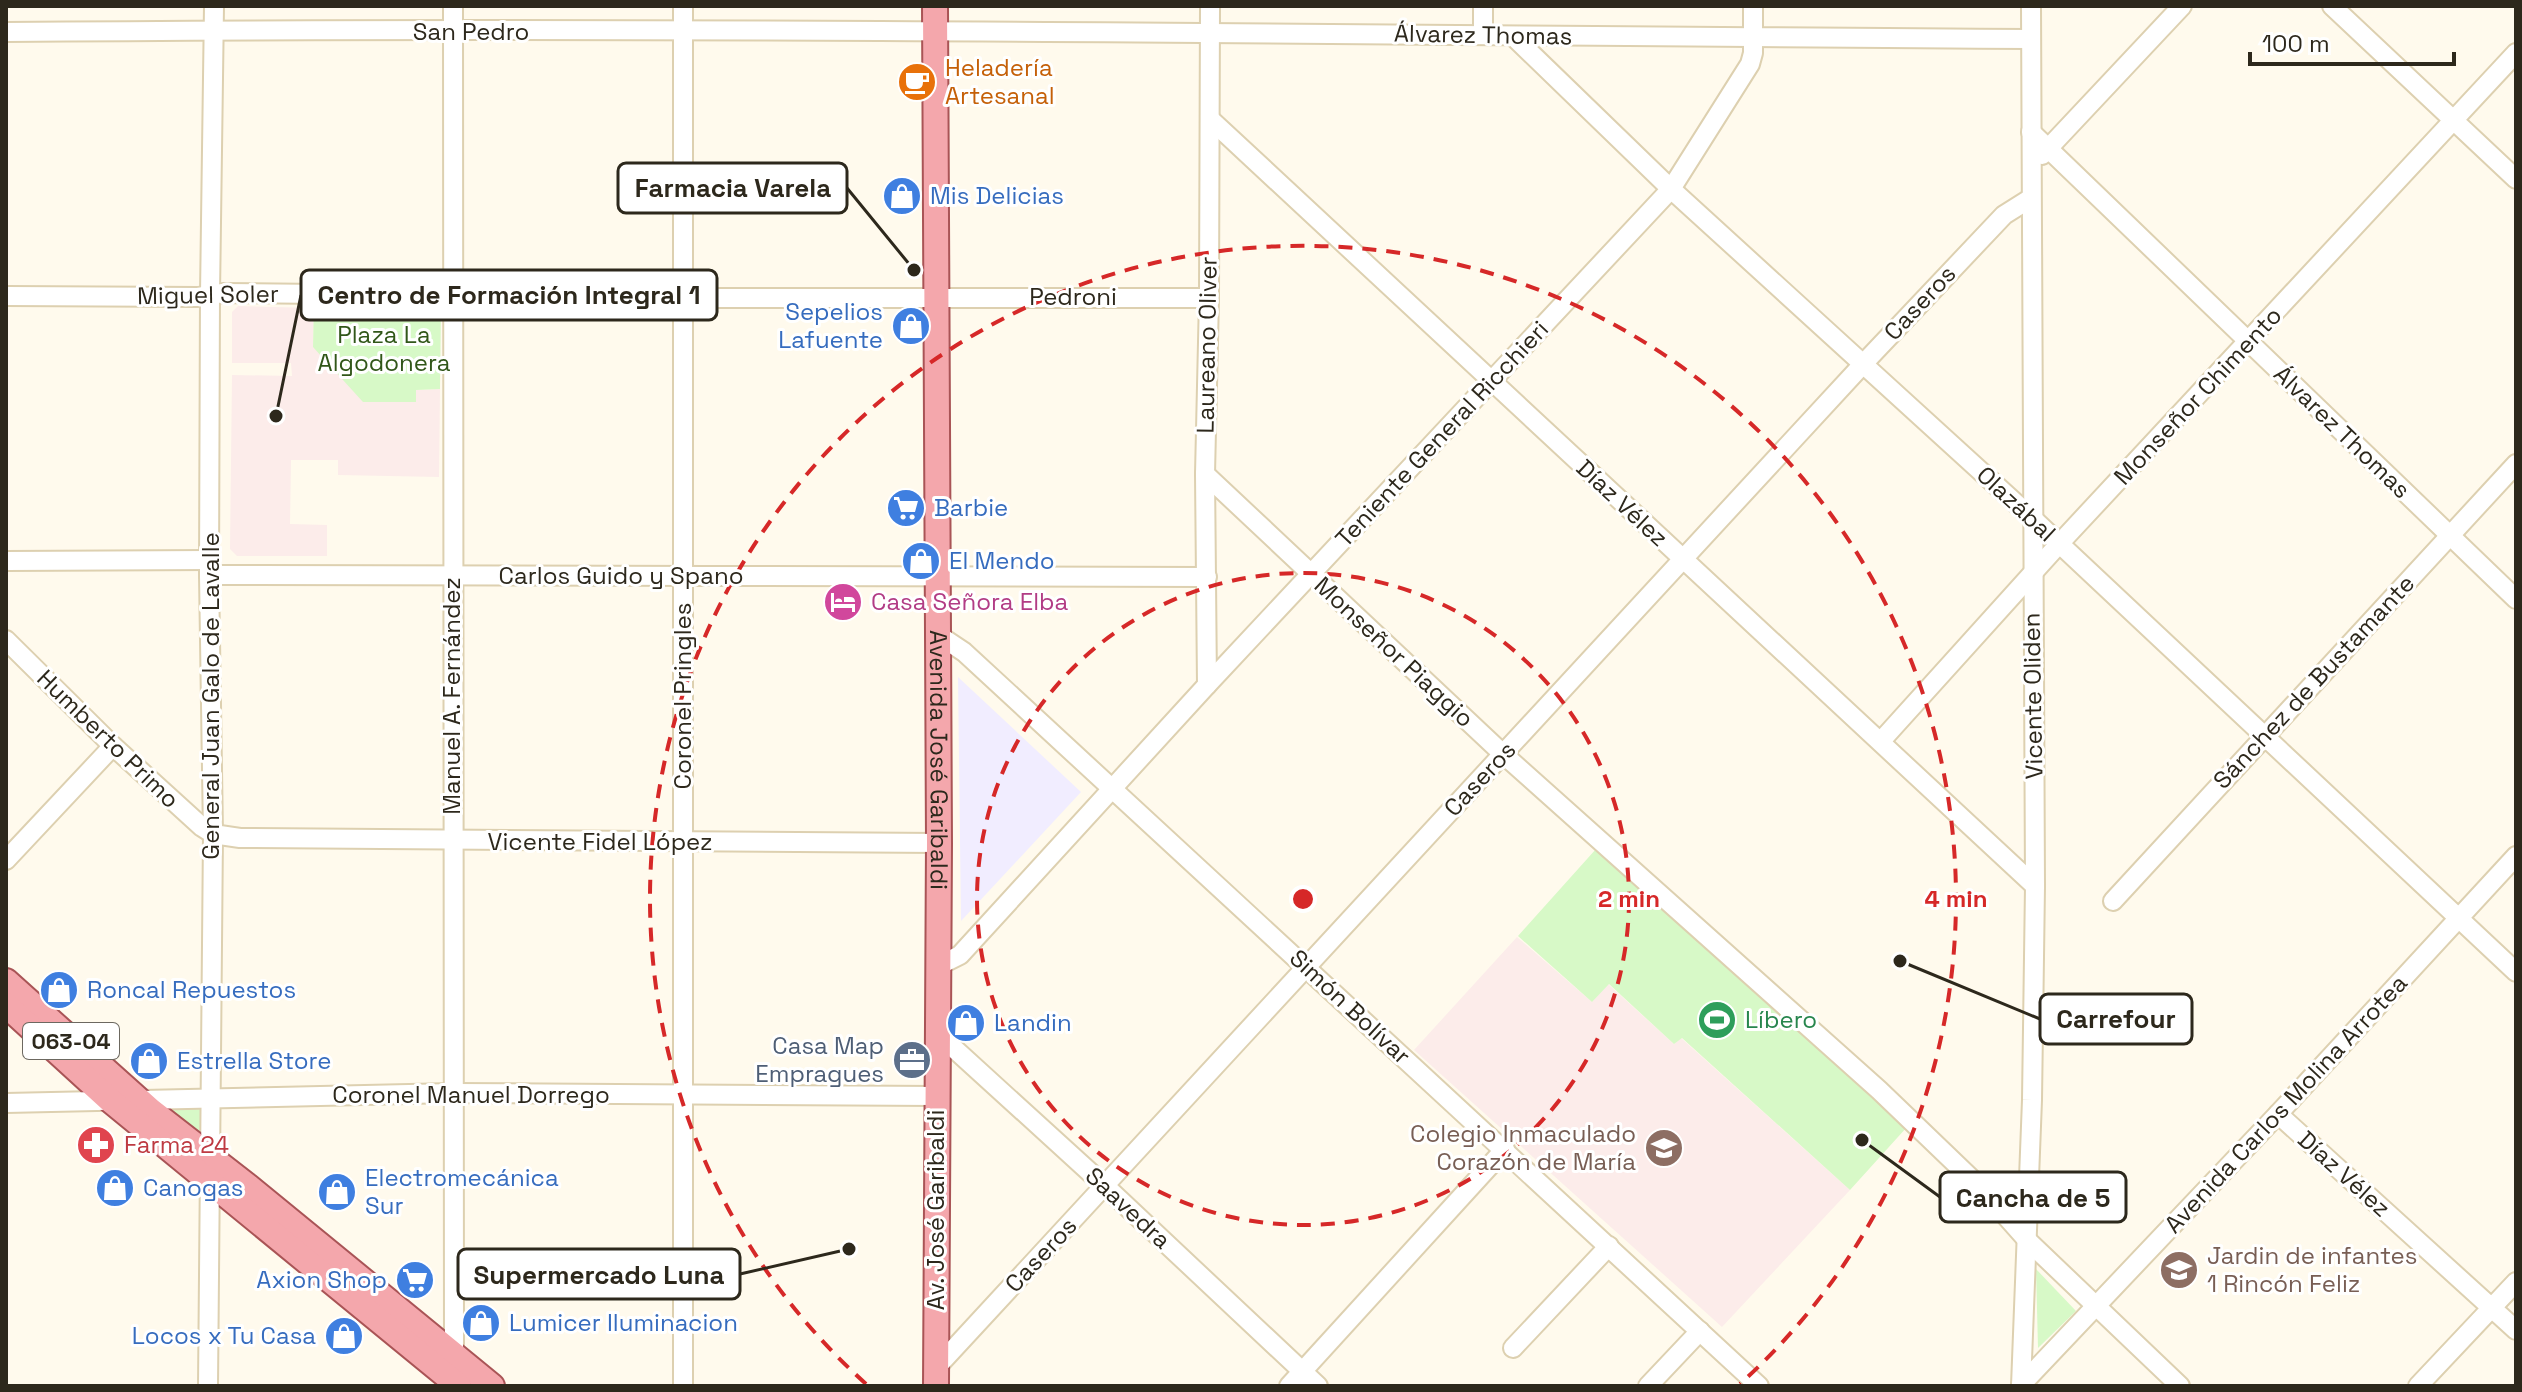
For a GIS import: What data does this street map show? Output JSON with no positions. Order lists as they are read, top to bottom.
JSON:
{
  "streets": {
    "main road": ["Avenida José Garibaldi", "063-04", "Av. José Garibaldi"],
    "street": [
      "San Pedro",
      "Álvarez Thomas",
      "Miguel Soler",
      "Pedroni",
      "Caseros",
      "Laureano Oliver",
      "Monseñor Chimento",
      "Teniente General Ricchieri",
      "Díaz Vélez",
      "Olazábal",
      "Carlos Guido y Spano",
      "Monseñor Piaggio",
      "Sánchez de Bustamante",
      "General Juan Galo de Lavalle",
      "Manuel A. Fernández",
      "Coronel Pringles",
      "Vicente Oliden",
      "Humberto Primo",
      "Vicente Fidel López",
      "Simón Bolívar",
      "Coronel Manuel Dorrego",
      "Avenida Carlos Molina Arrotea",
      "Saavedra"
    ]
  },
  "crossings": [
    ["San Pedro", "Álvarez Thomas"],
    ["San Pedro", "General Juan Galo de Lavalle"],
    ["San Pedro", "Manuel A. Fernández"],
    ["San Pedro", "Coronel Pringles"],
    ["San Pedro", "Avenida José Garibaldi"],
    ["Álvarez Thomas", "Laureano Oliver"],
    ["Álvarez Thomas", "Monseñor Chimento"],
    ["Álvarez Thomas", "Teniente General Ricchieri"],
    ["Álvarez Thomas", "Olazábal"],
    ["Álvarez Thomas", "Sánchez de Bustamante"],
    ["Álvarez Thomas", "Vicente Oliden"],
    ["Álvarez Thomas", "Avenida José Garibaldi"],
    ["Miguel Soler", "Pedroni"],
    ["Miguel Soler", "General Juan Galo de Lavalle"],
    ["Miguel Soler", "Manuel A. Fernández"],
    ["Miguel Soler", "Coronel Pringles"],
    ["Miguel Soler", "Avenida José Garibaldi"],
    ["Pedroni", "Laureano Oliver"],
    ["Pedroni", "Avenida José Garibaldi"],
    ["Caseros", "Díaz Vélez"],
    ["Caseros", "Olazábal"],
    ["Caseros", "Monseñor Piaggio"],
    ["Caseros", "Vicente Oliden"],
    ["Caseros", "Simón Bolívar"],
    ["Caseros", "Saavedra"],
    ["Caseros", "Av. José Garibaldi"],
    ["Laureano Oliver", "Teniente General Ricchieri"],
    ["Laureano Oliver", "Díaz Vélez"],
    ["Laureano Oliver", "Carlos Guido y Spano"],
    ["Laureano Oliver", "Monseñor Piaggio"],
    ["Monseñor Chimento", "Díaz Vélez"],
    ["Monseñor Chimento", "Olazábal"],
    ["Monseñor Chimento", "Vicente Oliden"],
    ["Teniente General Ricchieri", "Díaz Vélez"],
    ["Teniente General Ricchieri", "Olazábal"],
    ["Teniente General Ricchieri", "Monseñor Piaggio"],
    ["Teniente General Ricchieri", "Avenida José Garibaldi"],
    ["Teniente General Ricchieri", "Simón Bolívar"],
    ["Díaz Vélez", "Vicente Oliden"],
    ["Díaz Vélez", "Avenida Carlos Molina Arrotea"],
    ["Olazábal", "Sánchez de Bustamante"],
    ["Olazábal", "Vicente Oliden"],
    ["Olazábal", "Avenida Carlos Molina Arrotea"],
    ["Carlos Guido y Spano", "General Juan Galo de Lavalle"],
    ["Carlos Guido y Spano", "Manuel A. Fernández"],
    ["Carlos Guido y Spano", "Coronel Pringles"],
    ["Carlos Guido y Spano", "Avenida José Garibaldi"],
    ["Monseñor Piaggio", "Vicente Oliden"],
    ["Monseñor Piaggio", "Avenida Carlos Molina Arrotea"],
    ["General Juan Galo de Lavalle", "Humberto Primo"],
    ["General Juan Galo de Lavalle", "Vicente Fidel López"],
    ["General Juan Galo de Lavalle", "063-04"],
    ["General Juan Galo de Lavalle", "Coronel Manuel Dorrego"],
    ["Manuel A. Fernández", "Vicente Fidel López"],
    ["Manuel A. Fernández", "063-04"],
    ["Manuel A. Fernández", "Coronel Manuel Dorrego"],
    ["Coronel Pringles", "Vicente Fidel López"],
    ["Coronel Pringles", "Coronel Manuel Dorrego"],
    ["Vicente Oliden", "Avenida Carlos Molina Arrotea"],
    ["Humberto Primo", "Vicente Fidel López"],
    ["Avenida José Garibaldi", "Vicente Fidel López"],
    ["Avenida José Garibaldi", "Simón Bolívar"],
    ["Avenida José Garibaldi", "Saavedra"],
    ["Avenida José Garibaldi", "Av. José Garibaldi"],
    ["063-04", "Coronel Manuel Dorrego"],
    ["Coronel Manuel Dorrego", "Av. José Garibaldi"],
    ["Saavedra", "Av. José Garibaldi"]
  ],
  "parks": ["Plaza La Algodonera"],
  "places": {
    "cafe": ["Heladería Artesanal"],
    "shop": [
      "Mis Delicias",
      "Sepelios Lafuente",
      "El Mendo",
      "Roncal Repuestos",
      "Landin",
      "Estrella Store",
      "Canogas",
      "Electromecánica Sur",
      "Lumicer Iluminacion",
      "Locos x Tu Casa"
    ],
    "other": [
      "Farmacia Varela",
      "Centro de Formación Integral 1",
      "Carrefour",
      "Cancha de 5",
      "Supermercado Luna"
    ],
    "supermarket": ["Barbie", "Axion Shop"],
    "hotel": ["Casa Señora Elba"],
    "sports": ["Líbero"],
    "office": ["Casa Map Empragues"],
    "pharmacy": ["Farma 24"],
    "school or university": ["Colegio Inmaculado Corazón de María", "Jardin de infantes 1 Rincón Feliz"]
  },
  "scale_bar": "100 m",
  "rings": ["2 min", "4 min"]
}
